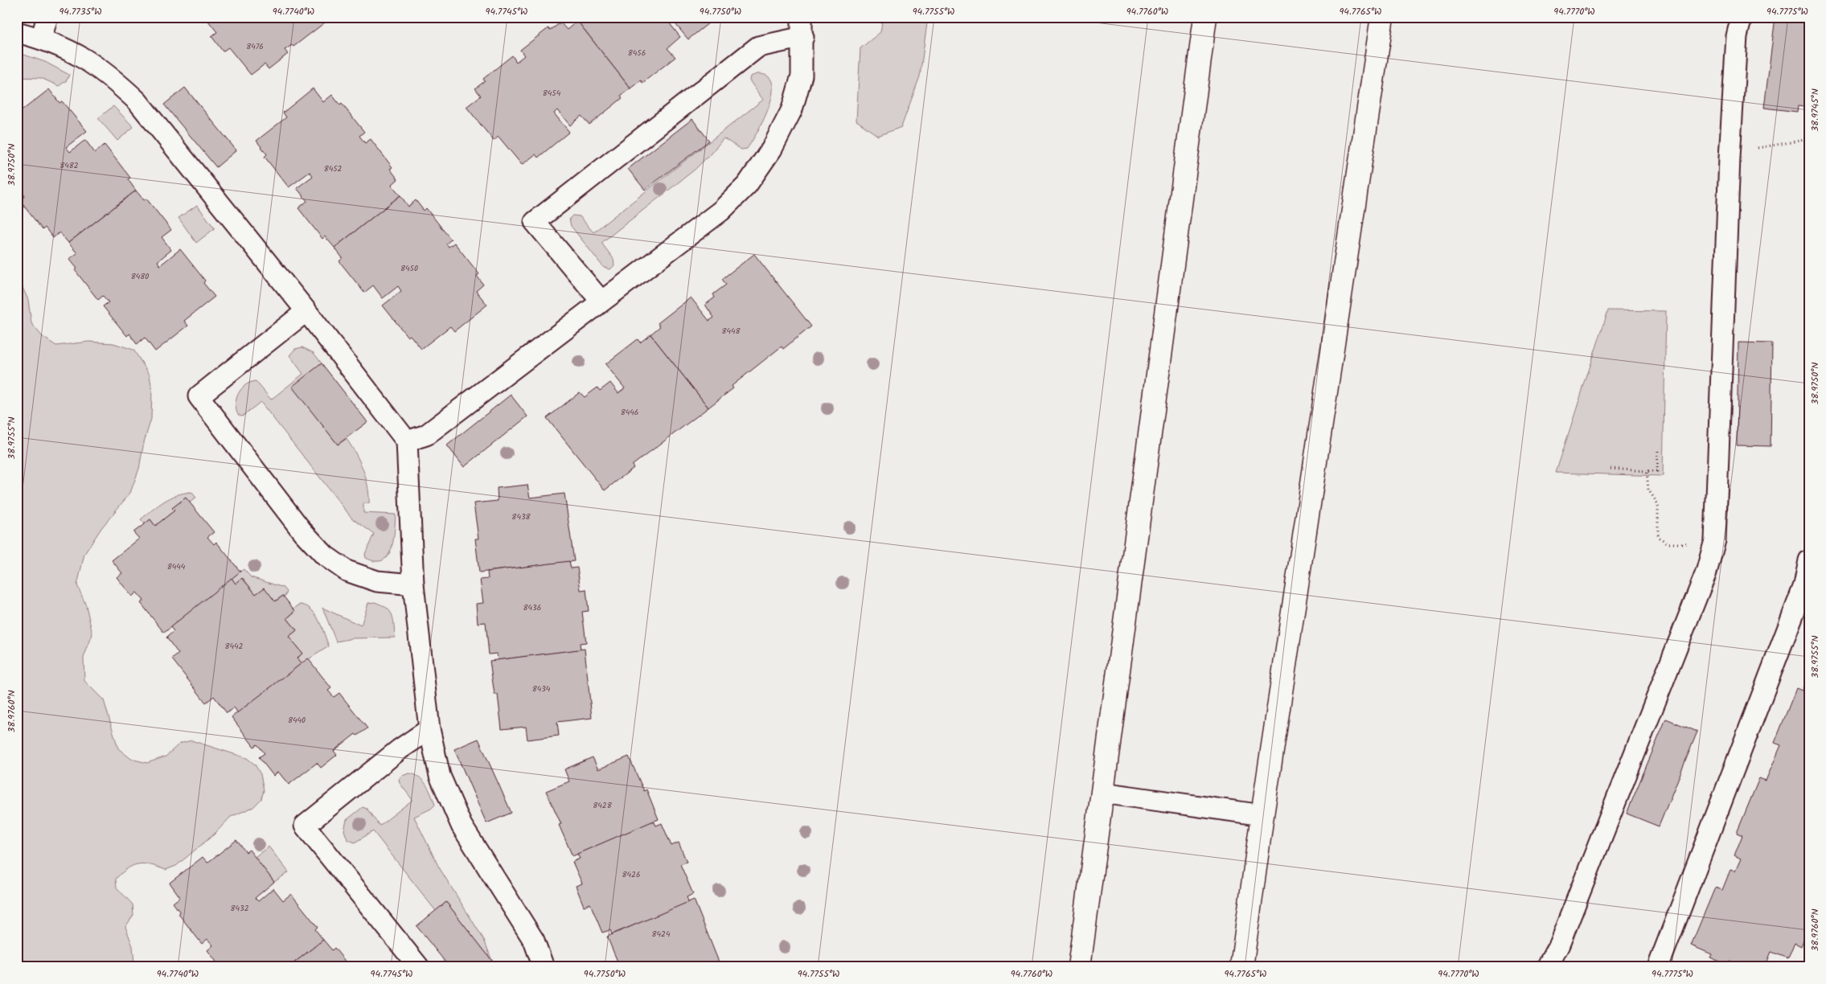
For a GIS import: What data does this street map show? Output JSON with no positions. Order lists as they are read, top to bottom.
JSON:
{
  "house_numbers": [
    "8476",
    "8456",
    "8454",
    "8482",
    "8452",
    "8450",
    "8480",
    "8448",
    "8446",
    "8438",
    "8444",
    "8436",
    "8442",
    "8434",
    "8440",
    "8428",
    "8426",
    "8432",
    "8424"
  ],
  "coordinates": [
    "94.7735°W",
    "94.7740°W",
    "94.7745°W",
    "94.7750°W",
    "94.7755°W",
    "94.7760°W",
    "94.7765°W",
    "94.7770°W",
    "94.7775°W",
    "38.9745°N",
    "38.9750°N",
    "38.9755°N",
    "38.9760°N"
  ]
}
